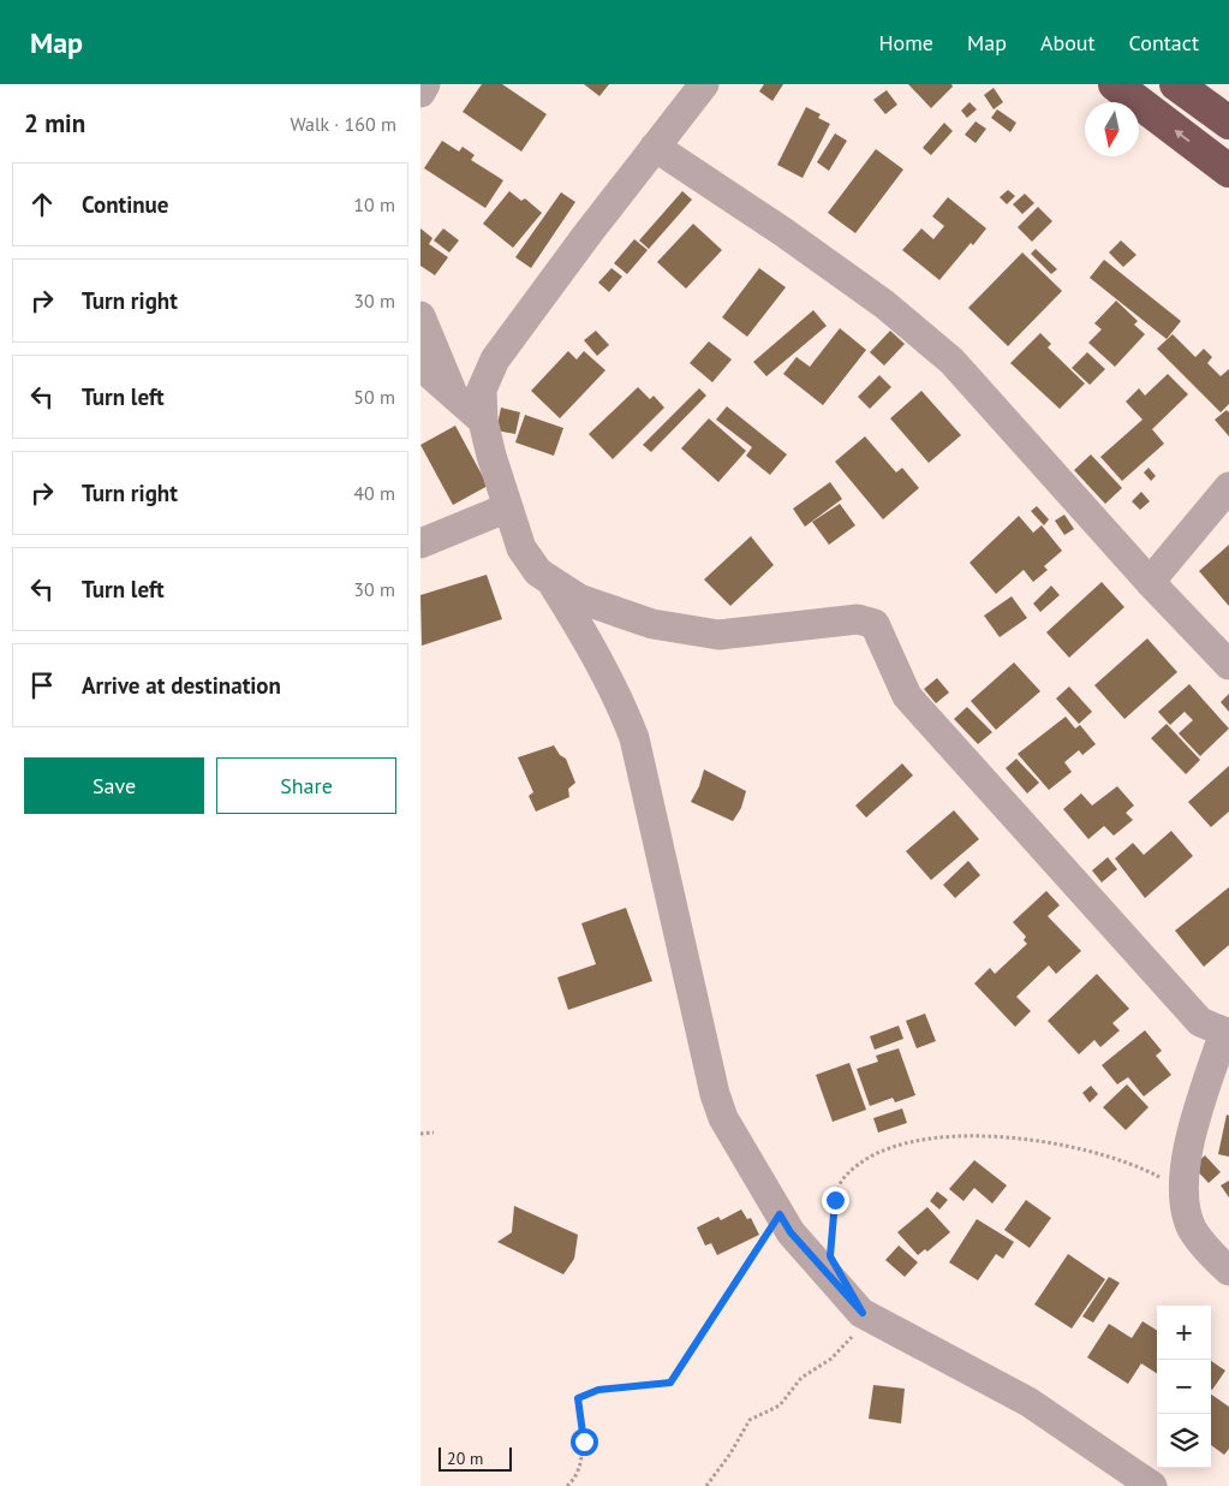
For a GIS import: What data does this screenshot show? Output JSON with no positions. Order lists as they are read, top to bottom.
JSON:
{
  "scale_bar": "20 m",
  "north": "bottom",
  "page": {
    "header": "Map",
    "nav": [
      "Home",
      "Map",
      "About",
      "Contact"
    ],
    "heading": ["2 min", "Walk · 160 m"],
    "list": [
      ["Continue", "10 m"],
      ["Turn right", "30 m"],
      ["Turn left", "50 m"],
      ["Turn right", "40 m"],
      ["Turn left", "30 m"],
      "Arrive at destination"
    ],
    "buttons": ["Save", "Share"],
    "map_buttons": ["+", "−"],
    "scale": "20 m"
  }
}
